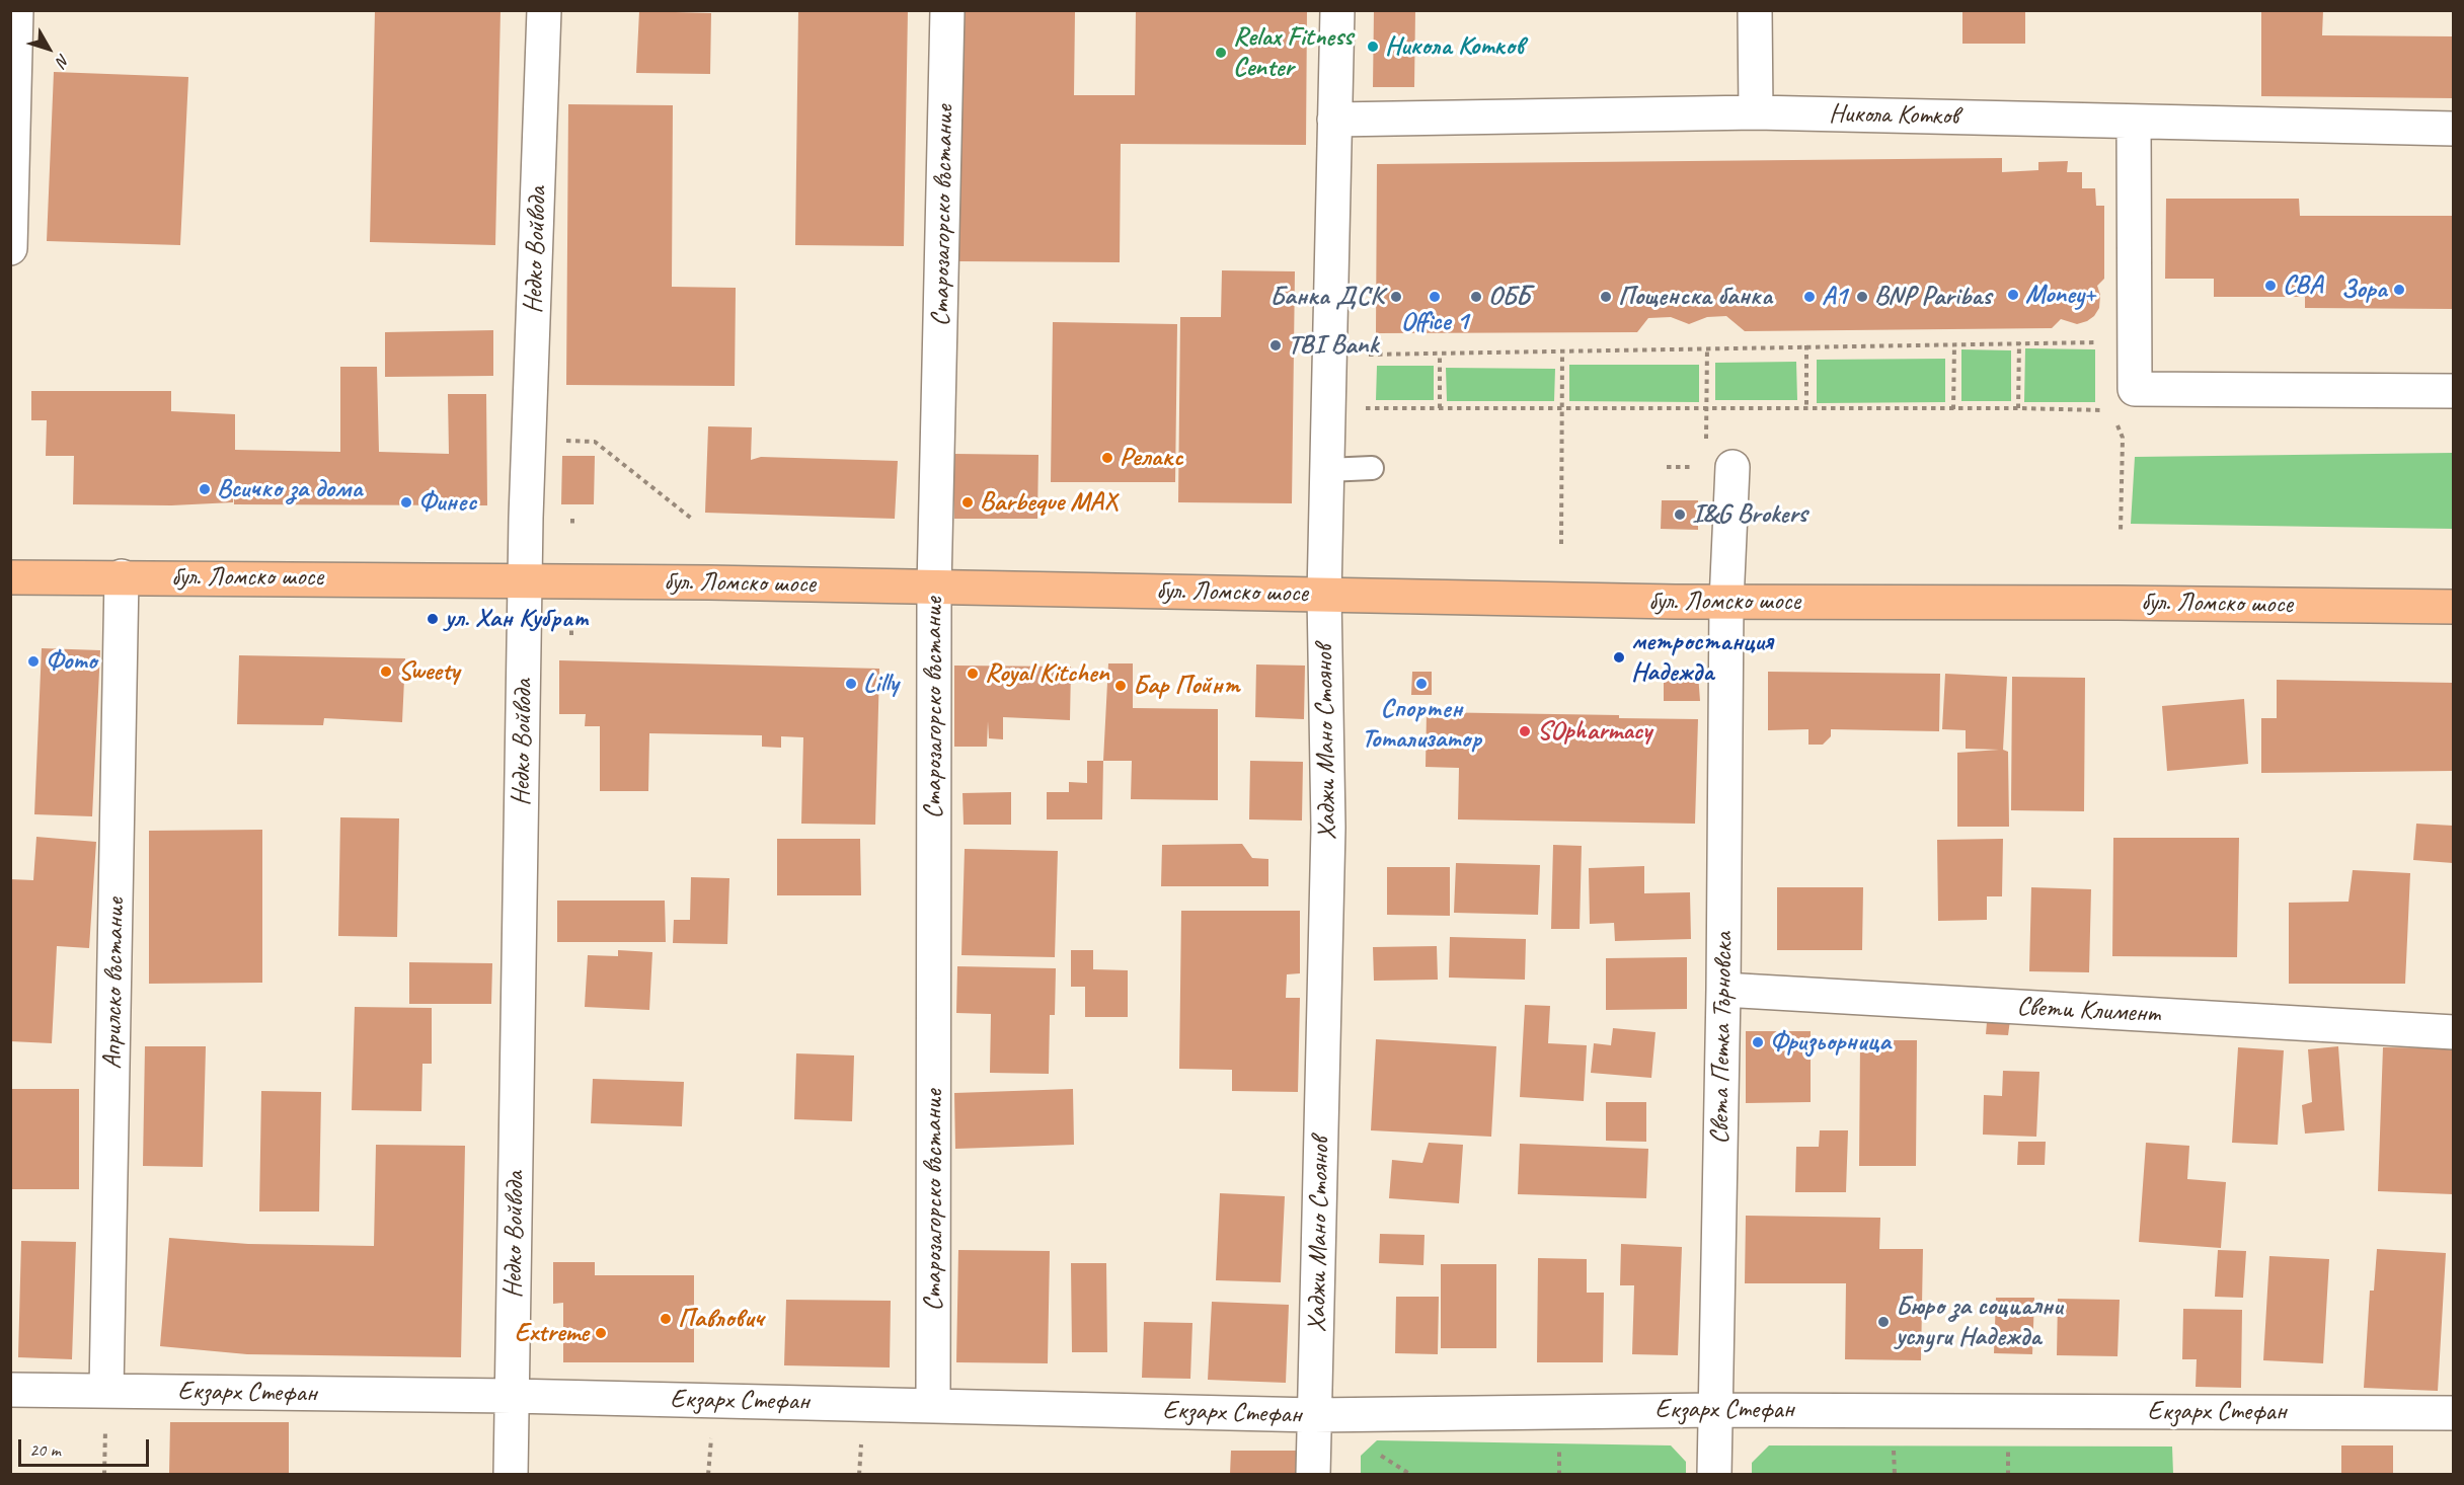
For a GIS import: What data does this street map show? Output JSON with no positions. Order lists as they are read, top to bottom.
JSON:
{
  "streets": {
    "main road": ["бул. Ломско шосе"],
    "street": [
      "Никола Котков",
      "Старозагорско въстание",
      "Недко Войвода",
      "Хаджи Мано Стоянов",
      "Априлско въстание",
      "Свети Климент",
      "Света Петка Търновска",
      "Екзарх Стефан"
    ]
  },
  "crossings": [
    ["Никола Котков", "Хаджи Мано Стоянов"],
    ["Старозагорско въстание", "бул. Ломско шосе"],
    ["Старозагорско въстание", "Екзарх Стефан"],
    ["Недко Войвода", "бул. Ломско шосе"],
    ["Недко Войвода", "Екзарх Стефан"],
    ["бул. Ломско шосе", "Хаджи Мано Стоянов"],
    ["бул. Ломско шосе", "Априлско въстание"],
    ["бул. Ломско шосе", "Света Петка Търновска"],
    ["Хаджи Мано Стоянов", "Екзарх Стефан"],
    ["Априлско въстание", "Екзарх Стефан"],
    ["Свети Климент", "Света Петка Търновска"],
    ["Света Петка Търновска", "Екзарх Стефан"]
  ],
  "places": [
    "Никола Котков",
    "Relax Fitness Center",
    "CBA",
    "Зора",
    "Money+",
    "Банка ДСК",
    "Office 1",
    "ОББ",
    "Пощенска банка",
    "A1",
    "BNP Paribas",
    "TBI Bank",
    "Релакс",
    "Всичко за дома",
    "Финес",
    "Barbeque MAX",
    "I&G Brokers",
    "ул. Хан Кубрат",
    "метростанция Надежда",
    "Фото",
    "Sweety",
    "Royal Kitchen",
    "Lilly",
    "Спортен Тотализатор",
    "Бар Пойнт",
    "SOpharmacy",
    "Фризьорница",
    "Павлович",
    "Бюро за социални услуги Надежда",
    "Extreme"
  ],
  "scale_bar": "20 m",
  "north": "bottom right"
}
